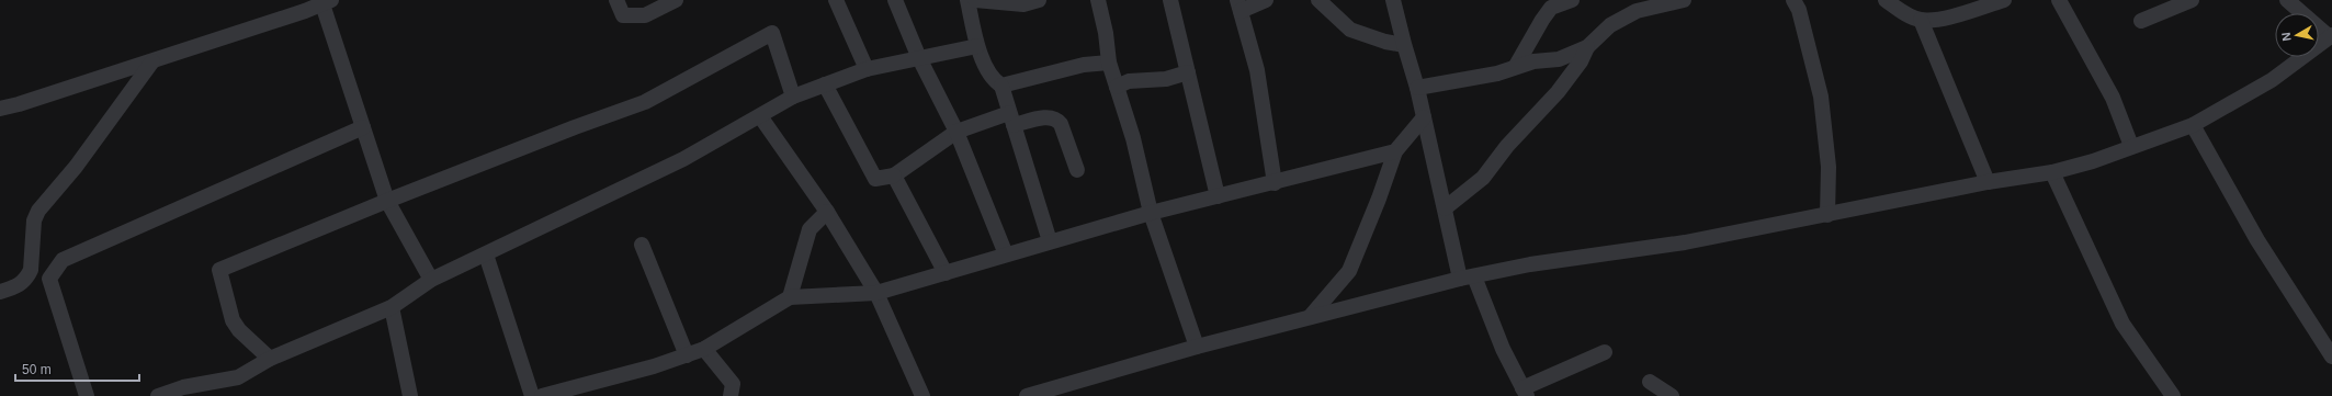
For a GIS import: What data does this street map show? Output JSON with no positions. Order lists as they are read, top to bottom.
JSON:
{
  "scale_bar": "50 m",
  "north": "left"
}
